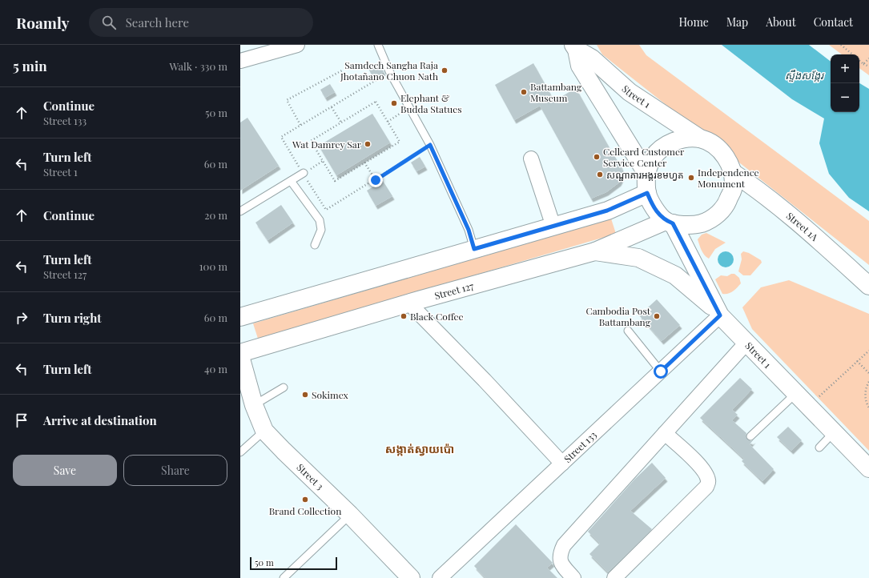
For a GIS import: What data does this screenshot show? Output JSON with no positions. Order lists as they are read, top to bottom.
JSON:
{
  "streets": {
    "street": [
      "Street 1",
      "Street 1A",
      "Street 127",
      "Street 133",
      "Street 3"
    ]
  },
  "crossings": [
    ["Street 1", "Street 1A"],
    ["Street 1", "Street 127"],
    ["Street 1", "Street 133"],
    ["Street 1A", "Street 127"]
  ],
  "districts": ["សង្កាត់ស្វាយប៉ោ"],
  "water": ["ស្ទឹងសង្កែរ"],
  "places": [
    "Samdech Sangha Raja Jhotañano Chuon Nath",
    "Battambang Museum",
    "Elephant & Budda Statues",
    "Wat Damrey Sar",
    "Cellcard Customer Service Center",
    "សណ្ឋាគារអង្គរខមហ្វត",
    "Independence Monument",
    "Black Coffee",
    "Cambodia Post Battambang",
    "Sokimex",
    "Brand Collection"
  ],
  "scale_bar": "50 m",
  "page": {
    "header": "Roamly",
    "search": "Search here",
    "nav": [
      "Home",
      "Map",
      "About",
      "Contact"
    ],
    "heading": ["5 min", "Walk · 330 m"],
    "map_buttons": ["+", "−"],
    "list": [
      ["Continue", "Street 133", "50 m"],
      ["Turn left", "Street 1", "60 m"],
      ["Continue", "20 m"],
      ["Turn left", "Street 127", "100 m"],
      ["Turn right", "60 m"],
      ["Turn left", "40 m"],
      "Arrive at destination"
    ],
    "buttons": ["Save", "Share"],
    "scale": "50 m"
  }
}
